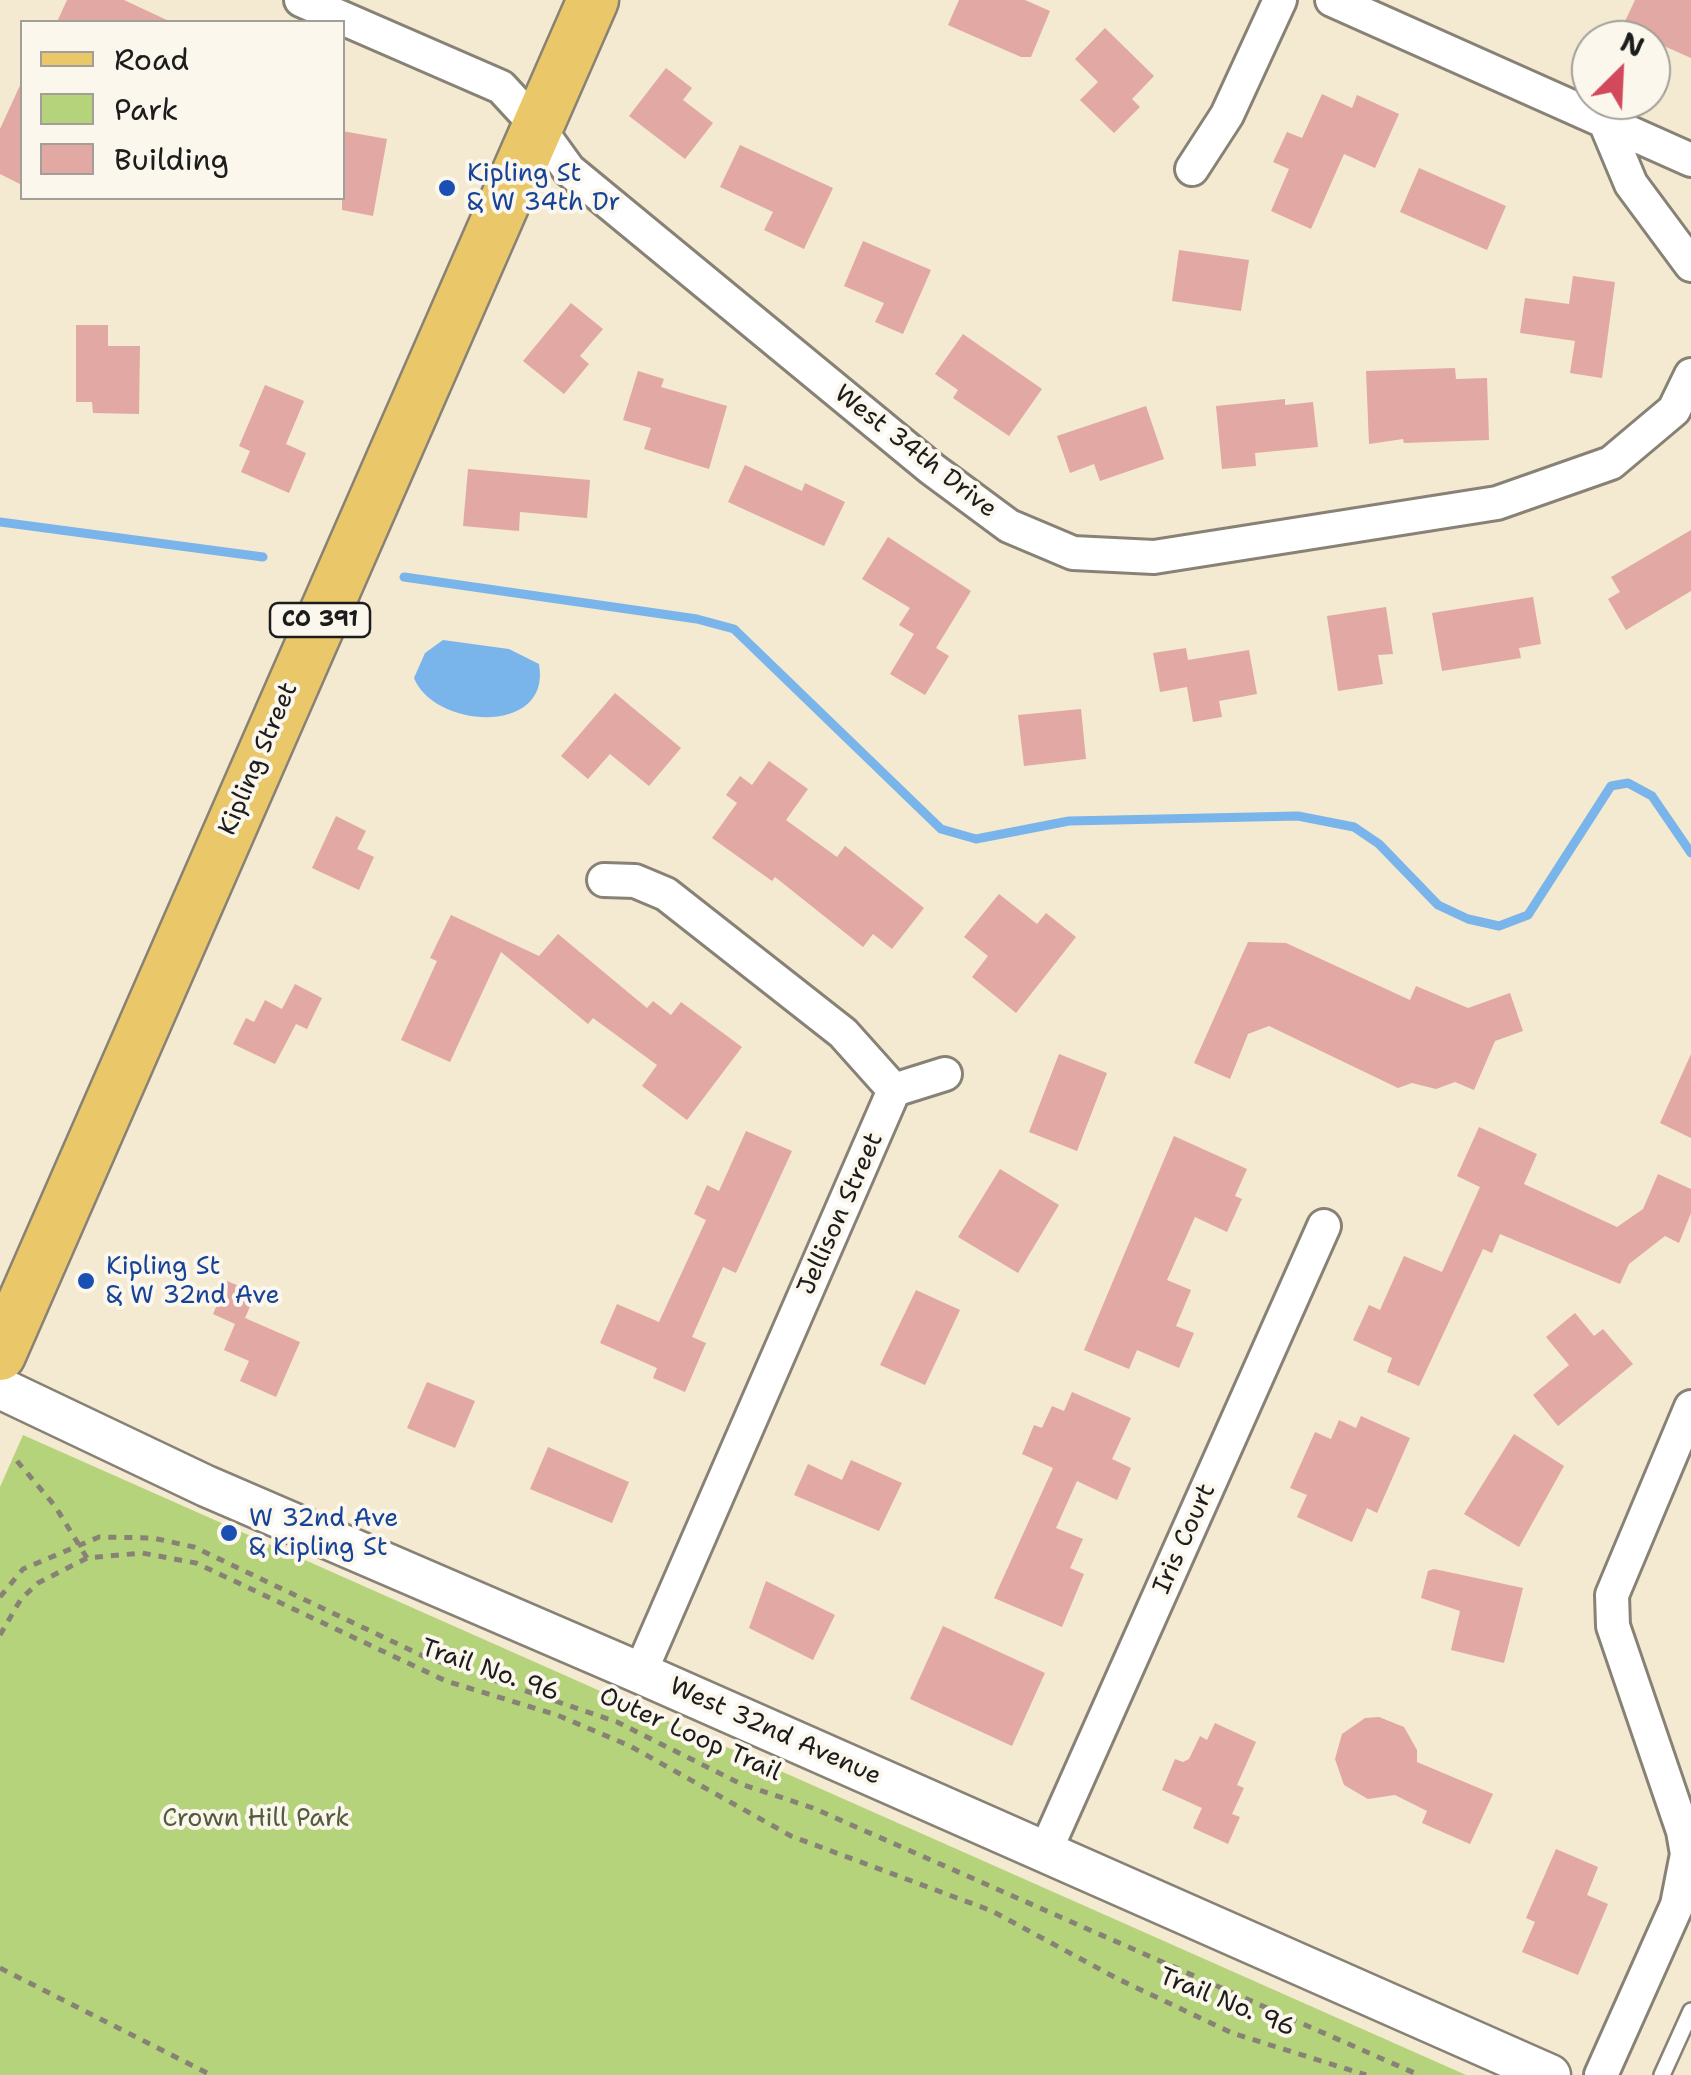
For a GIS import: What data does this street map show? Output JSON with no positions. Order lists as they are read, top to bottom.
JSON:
{
  "streets": {
    "main road": ["CO 391", "Kipling Street"],
    "street": [
      "West 34th Drive",
      "Jellison Street",
      "Iris Court",
      "West 32nd Avenue"
    ],
    "path": ["Trail No. 96", "Outer Loop Trail"]
  },
  "crossings": [
    ["West 34th Drive", "Kipling Street"],
    ["Jellison Street", "West 32nd Avenue"],
    ["Iris Court", "West 32nd Avenue"]
  ],
  "parks": ["Crown Hill Park"],
  "places": ["Kipling St & W 34th Dr", "Kipling St & W 32nd Ave", "W 32nd Ave & Kipling St"],
  "legend": ["Road", "Park", "Building"],
  "north": "top right"
}
